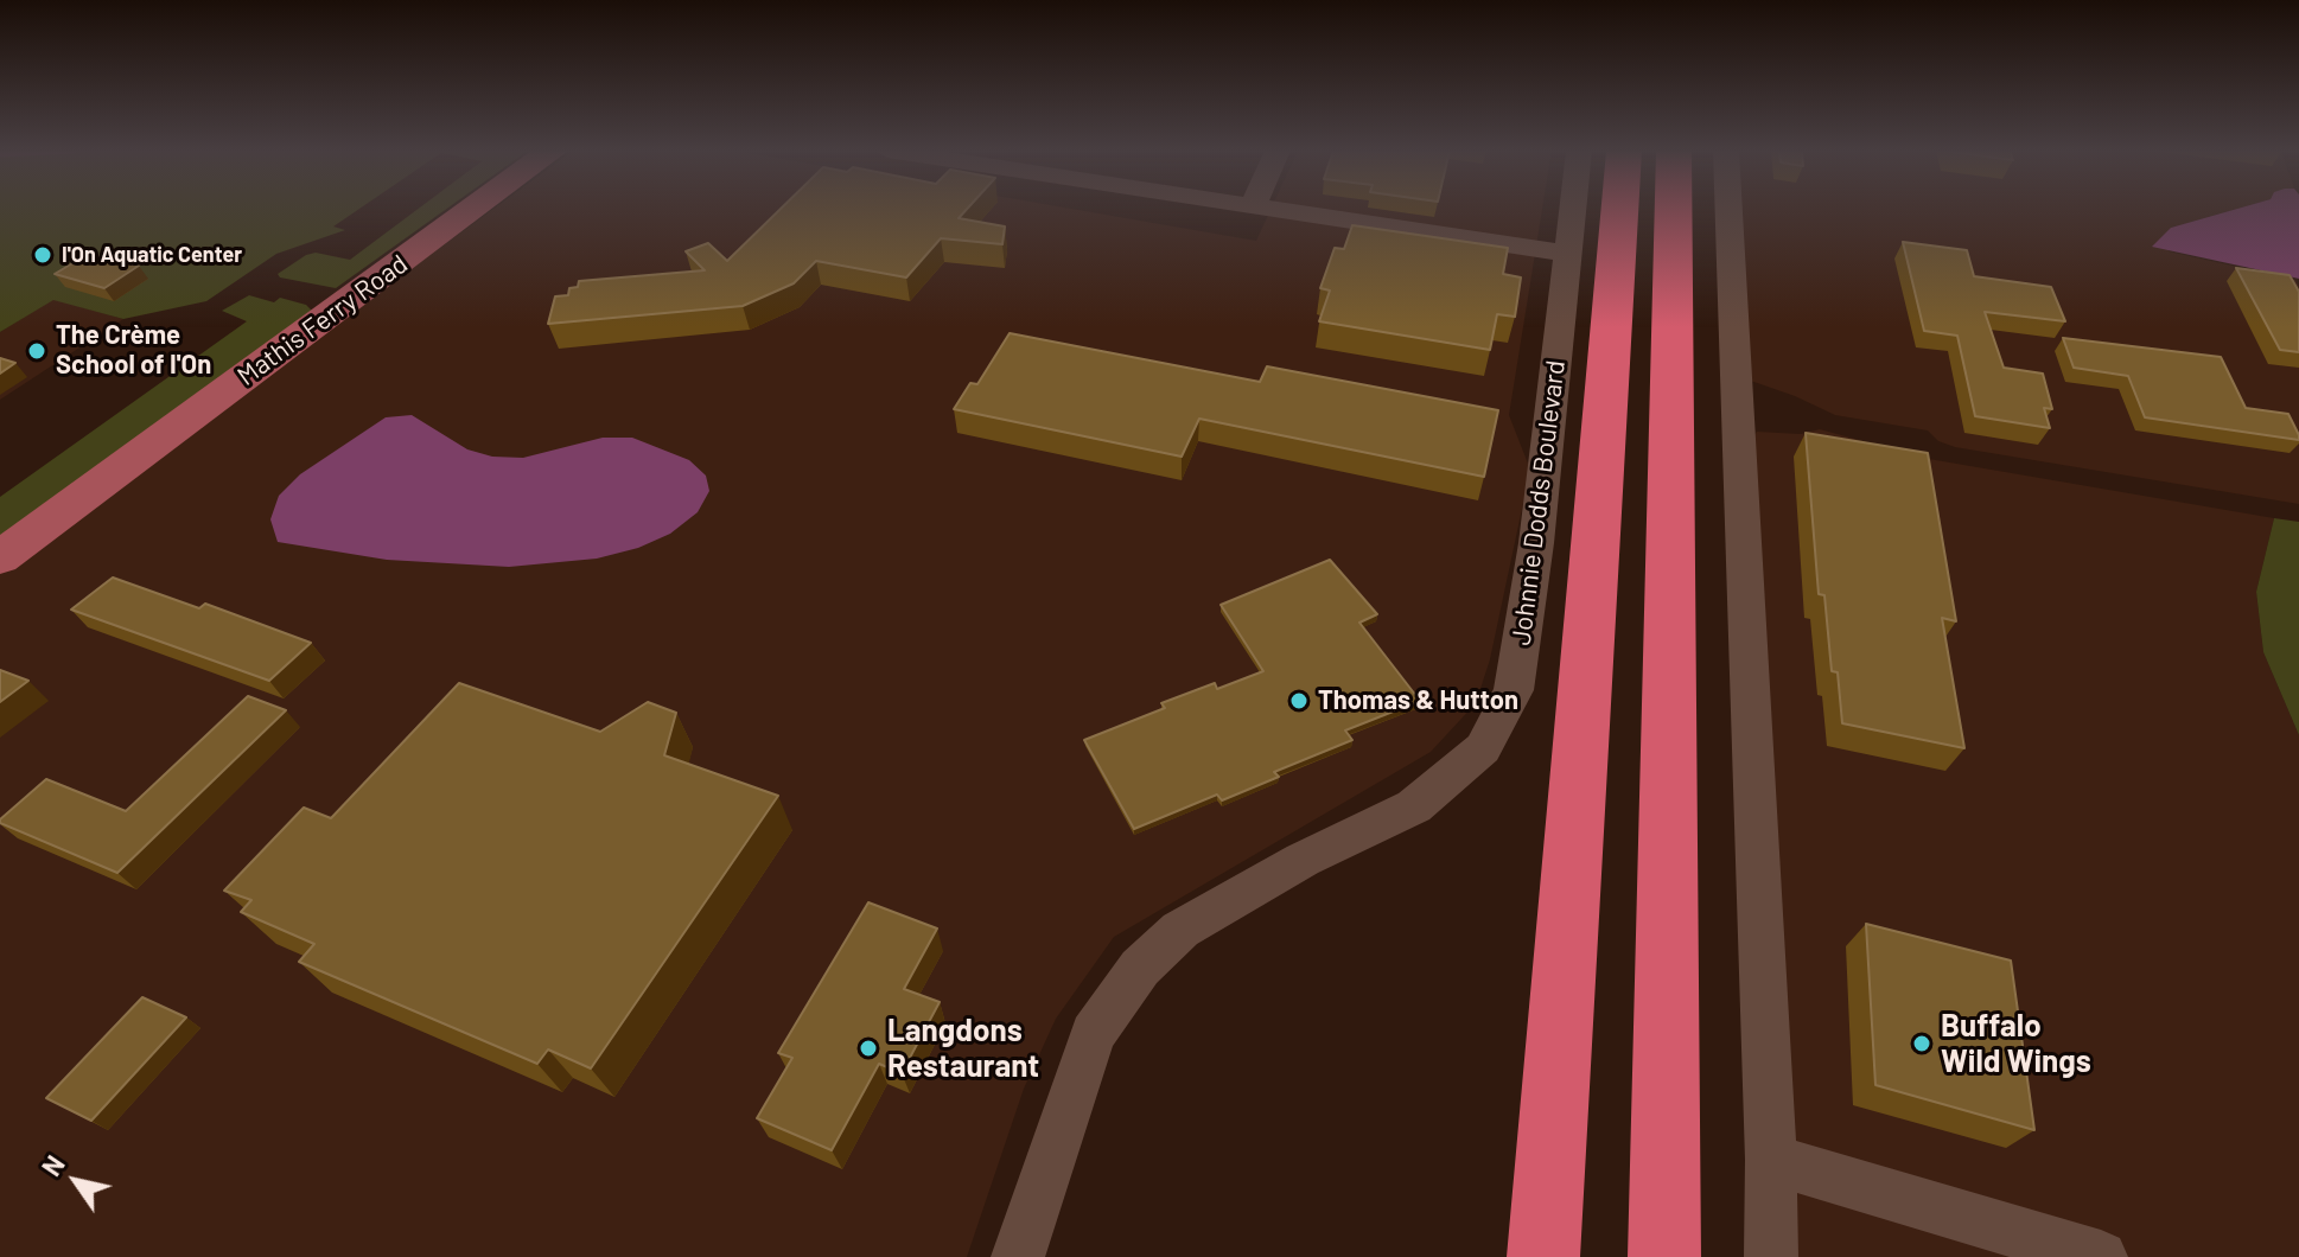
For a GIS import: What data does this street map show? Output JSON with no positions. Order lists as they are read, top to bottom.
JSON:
{
  "streets": {
    "highway": ["Johnnie Dodds Boulevard"],
    "main road": ["Mathis Ferry Road"]
  },
  "places": [
    "I'On Aquatic Center",
    "The Crème School of I'On",
    "Thomas & Hutton",
    "Buffalo Wild Wings",
    "Langdons Restaurant"
  ],
  "north": "top left"
}
